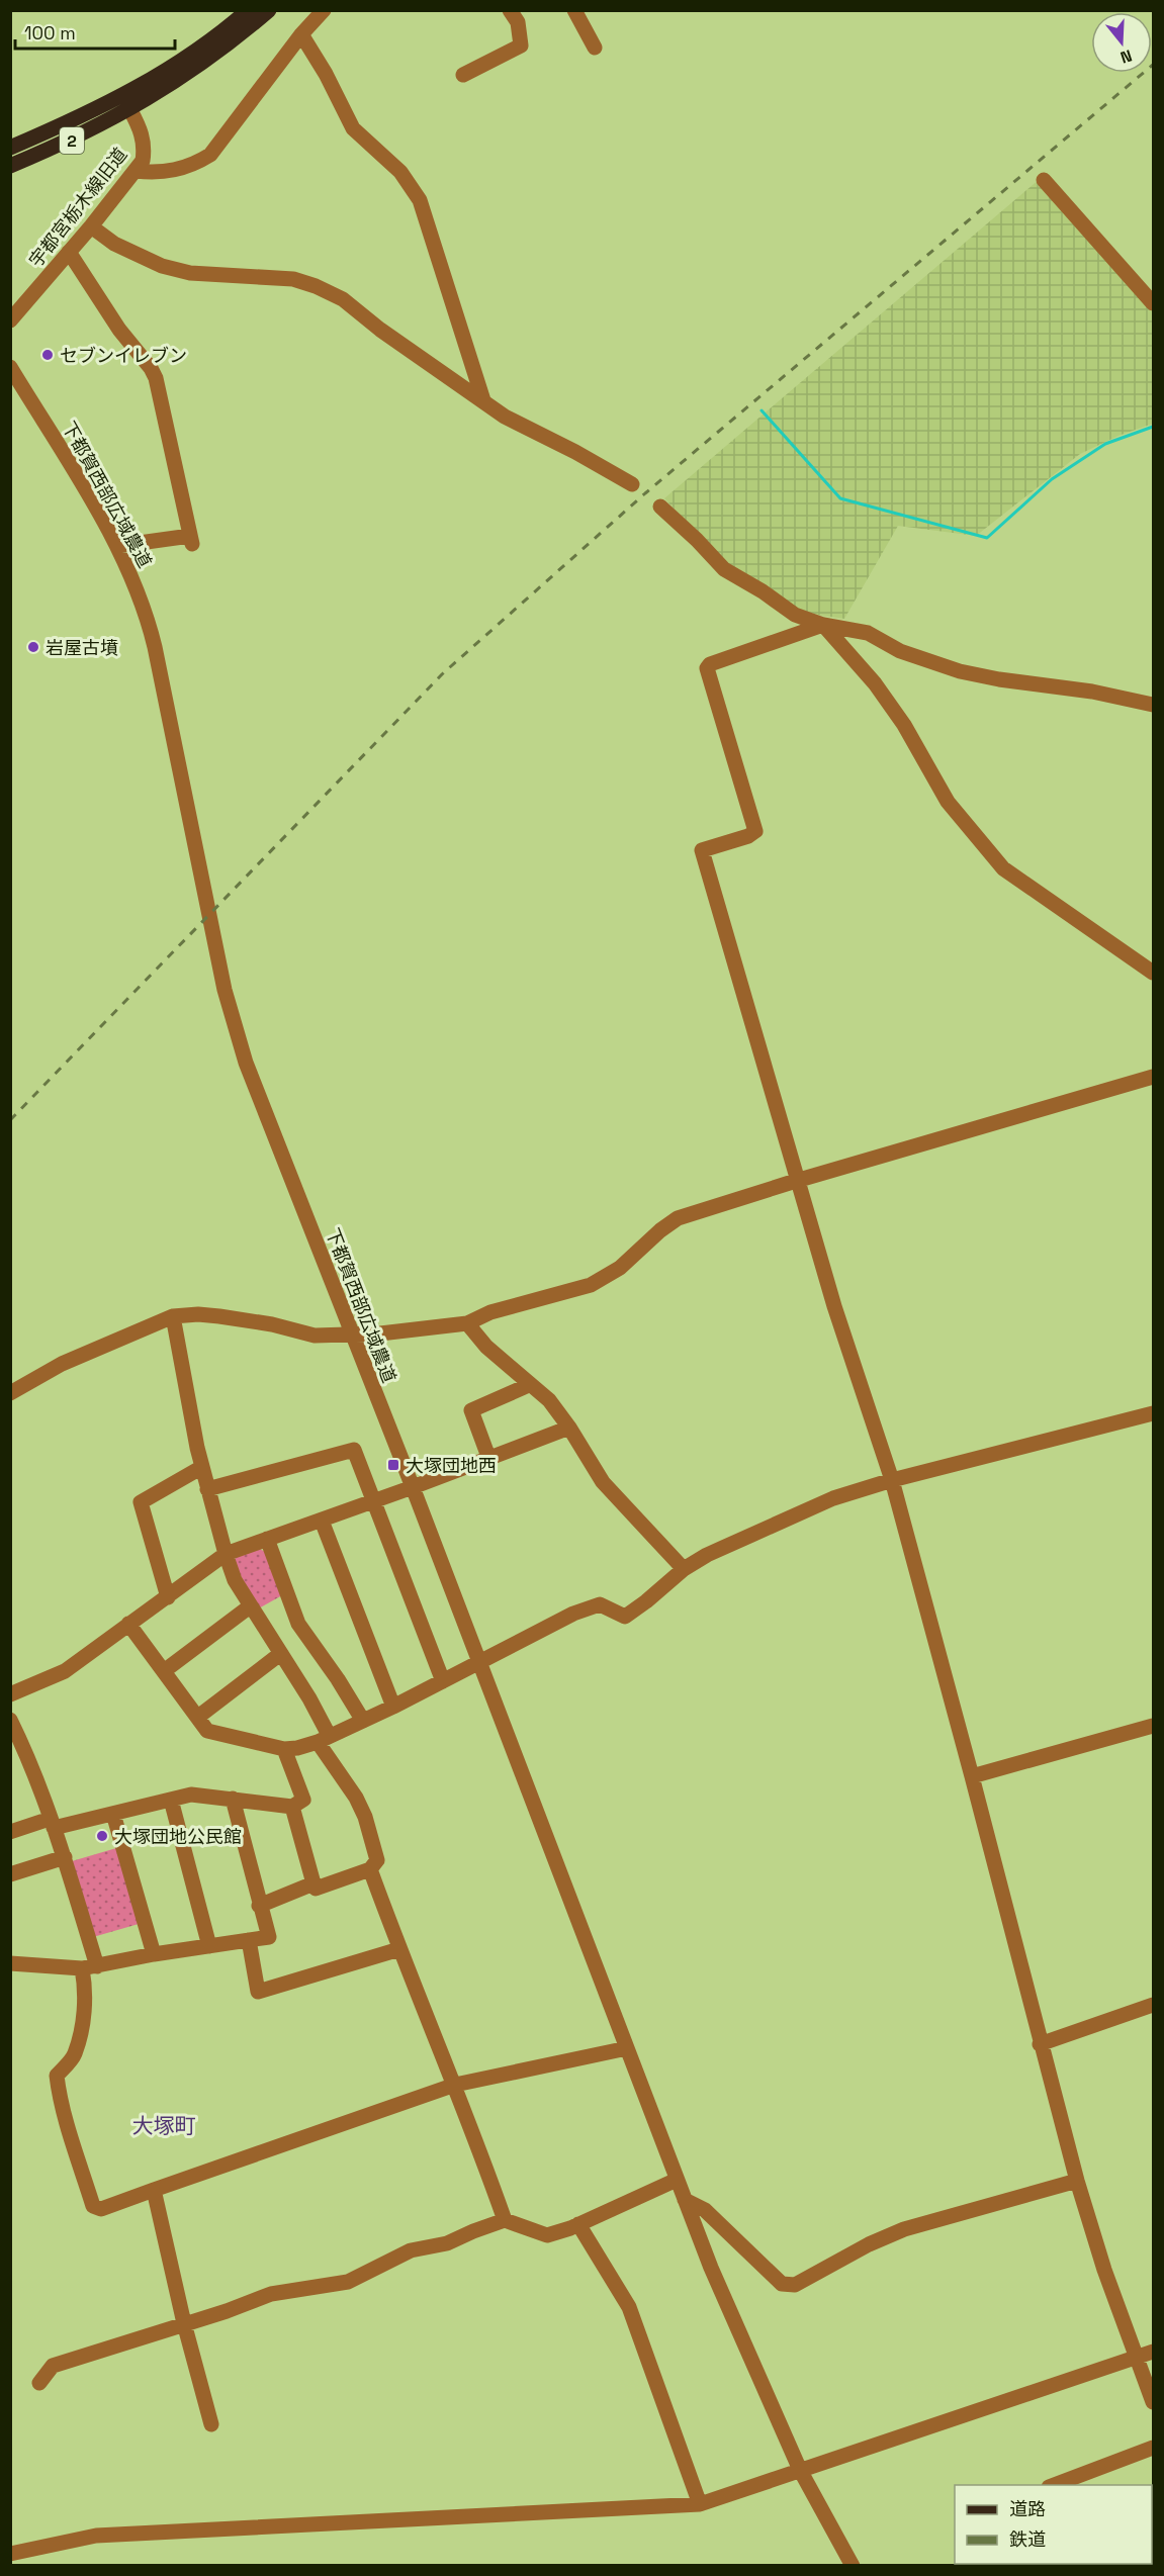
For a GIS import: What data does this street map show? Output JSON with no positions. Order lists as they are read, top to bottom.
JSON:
{
  "streets": {
    "main road": ["2"],
    "street": ["宇都宮栃木線旧道", "下都賀西部広域農道"]
  },
  "crossings": [
    ["2", "宇都宮栃木線旧道"]
  ],
  "districts": ["大塚町"],
  "places": {
    "other": ["セブンイレブン", "岩屋古墳", "大塚団地公民館"],
    "transit": ["大塚団地西"]
  },
  "legend": ["道路", "鉄道"],
  "scale_bar": "100 m",
  "north": "bottom"
}
